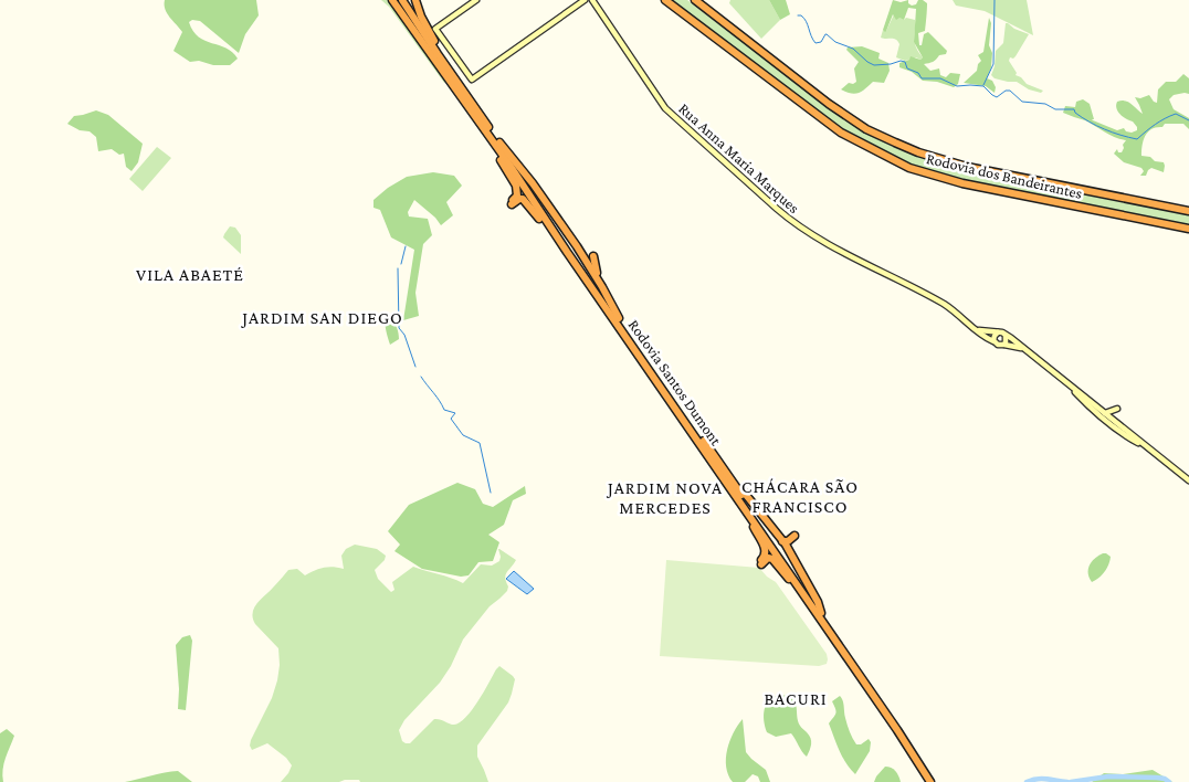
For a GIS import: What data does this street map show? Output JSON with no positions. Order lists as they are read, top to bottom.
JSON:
{
  "streets": {
    "highway": ["Rodovia dos Bandeirantes", "Rodovia Santos Dumont"],
    "main road": ["Rua Anna Maria Marques"]
  },
  "districts": [
    "VILA ABAETÉ",
    "JARDIM SAN DIEGO",
    "CHÁCARA SÃO FRANCISCO",
    "JARDIM NOVA MERCEDES",
    "BACURI"
  ]
}
